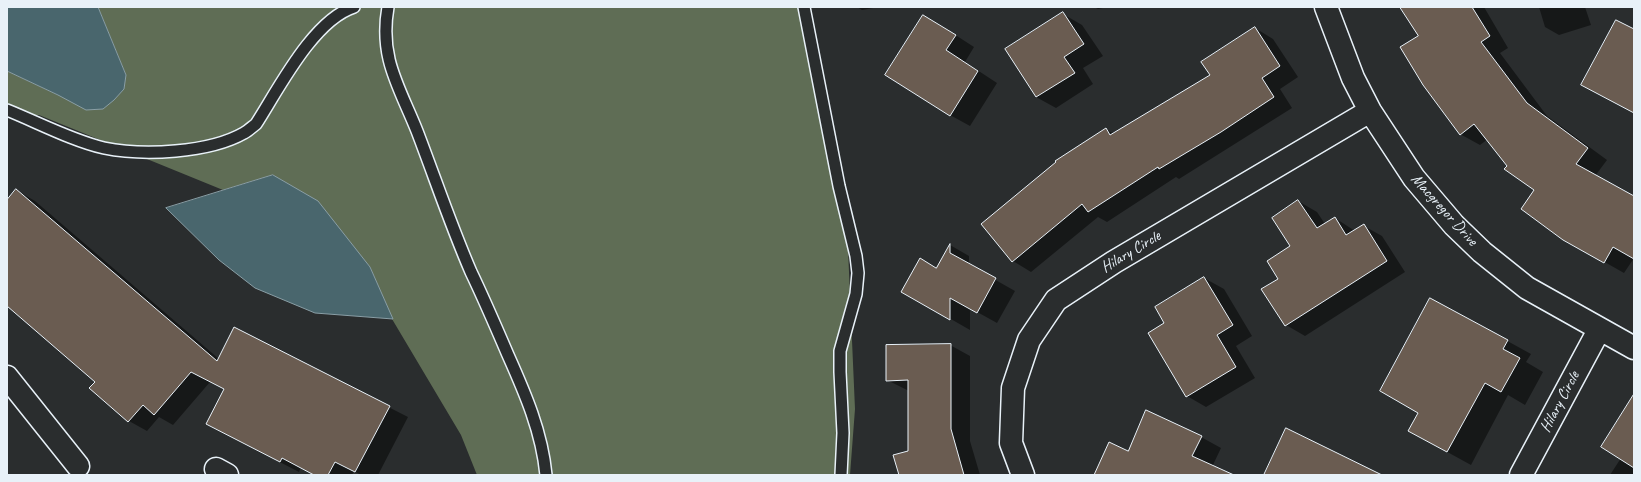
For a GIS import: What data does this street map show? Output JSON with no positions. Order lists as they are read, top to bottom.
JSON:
{
  "streets": {
    "street": ["Macgregor Drive", "Hilary Circle"]
  },
  "crossings": [
    ["Macgregor Drive", "Hilary Circle"]
  ]
}
